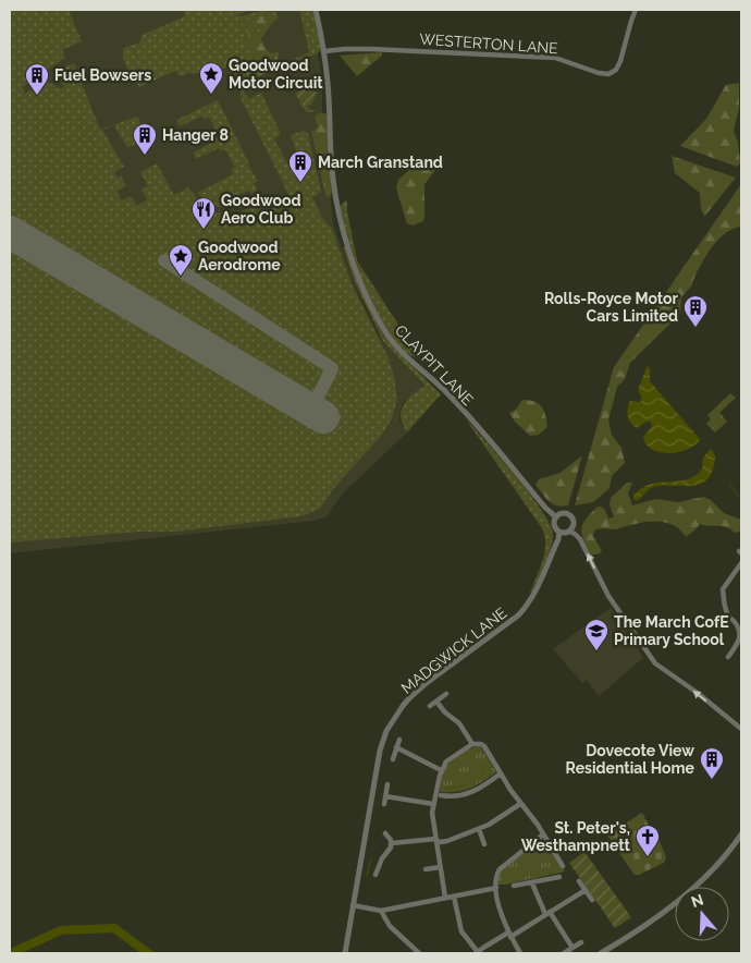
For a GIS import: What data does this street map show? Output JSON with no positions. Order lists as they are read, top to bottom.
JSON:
{
  "streets": {
    "street": ["WESTERTON LANE", "CLAYPIT LANE", "MADGWICK LANE"]
  },
  "crossings": [
    ["WESTERTON LANE", "CLAYPIT LANE"],
    ["CLAYPIT LANE", "MADGWICK LANE"]
  ],
  "places": {
    "place": ["Goodwood Motor Circuit", "Goodwood Aerodrome"],
    "building": [
      "Fuel Bowsers",
      "Hanger 8",
      "March Granstand",
      "Rolls-Royce Motor Cars Limited",
      "Dovecote View Residential Home"
    ],
    "restaurant": ["Goodwood Aero Club"],
    "school or university": ["The March CofE Primary School"],
    "church": ["St. Peter's, Westhampnett"]
  },
  "north": "top"
}
